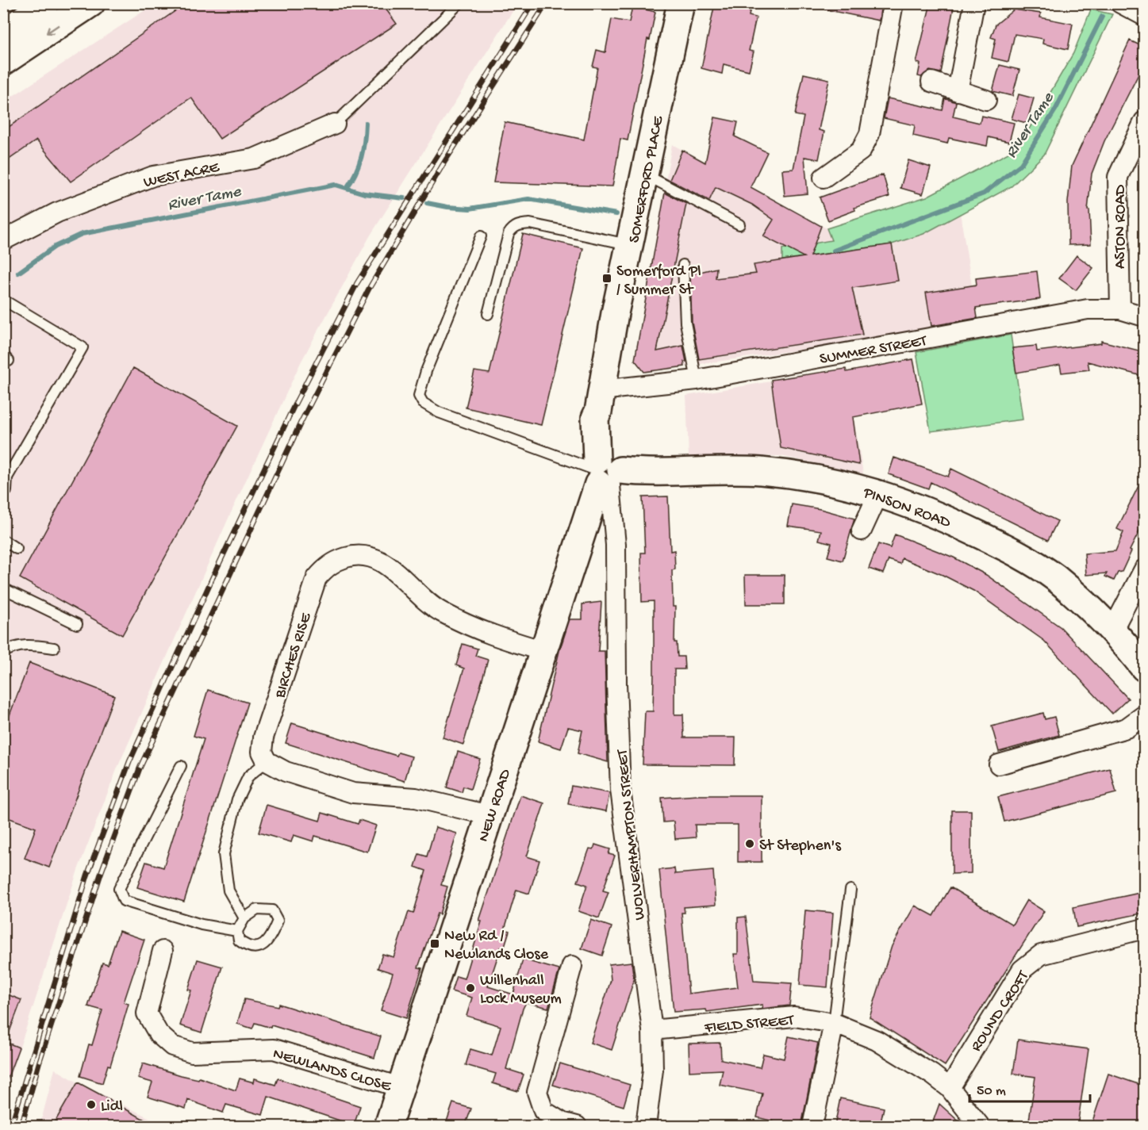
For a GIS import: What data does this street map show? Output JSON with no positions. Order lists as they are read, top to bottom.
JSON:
{
  "streets": {
    "main road": ["SOMERFORD PLACE", "PINSON ROAD", "NEW ROAD"],
    "street": [
      "WEST ACRE",
      "ASTON ROAD",
      "SUMMER STREET",
      "BIRCHES RISE",
      "WOLVERHAMPTON STREET",
      "ROUND CROFT",
      "FIELD STREET",
      "NEWLANDS CLOSE"
    ]
  },
  "crossings": [
    ["SOMERFORD PLACE", "SUMMER STREET"],
    ["ASTON ROAD", "SUMMER STREET"],
    ["PINSON ROAD", "NEW ROAD"],
    ["PINSON ROAD", "WOLVERHAMPTON STREET"],
    ["BIRCHES RISE", "NEW ROAD"],
    ["NEW ROAD", "WOLVERHAMPTON STREET"],
    ["NEW ROAD", "NEWLANDS CLOSE"],
    ["WOLVERHAMPTON STREET", "FIELD STREET"],
    ["ROUND CROFT", "FIELD STREET"]
  ],
  "water": ["River Tame"],
  "places": {
    "transit": ["Somerford Pl / Summer St", "New Rd / Newlands Close"],
    "other": ["St Stephen's", "Willenhall Lock Museum", "Lidl"]
  },
  "scale_bar": "50 m"
}
